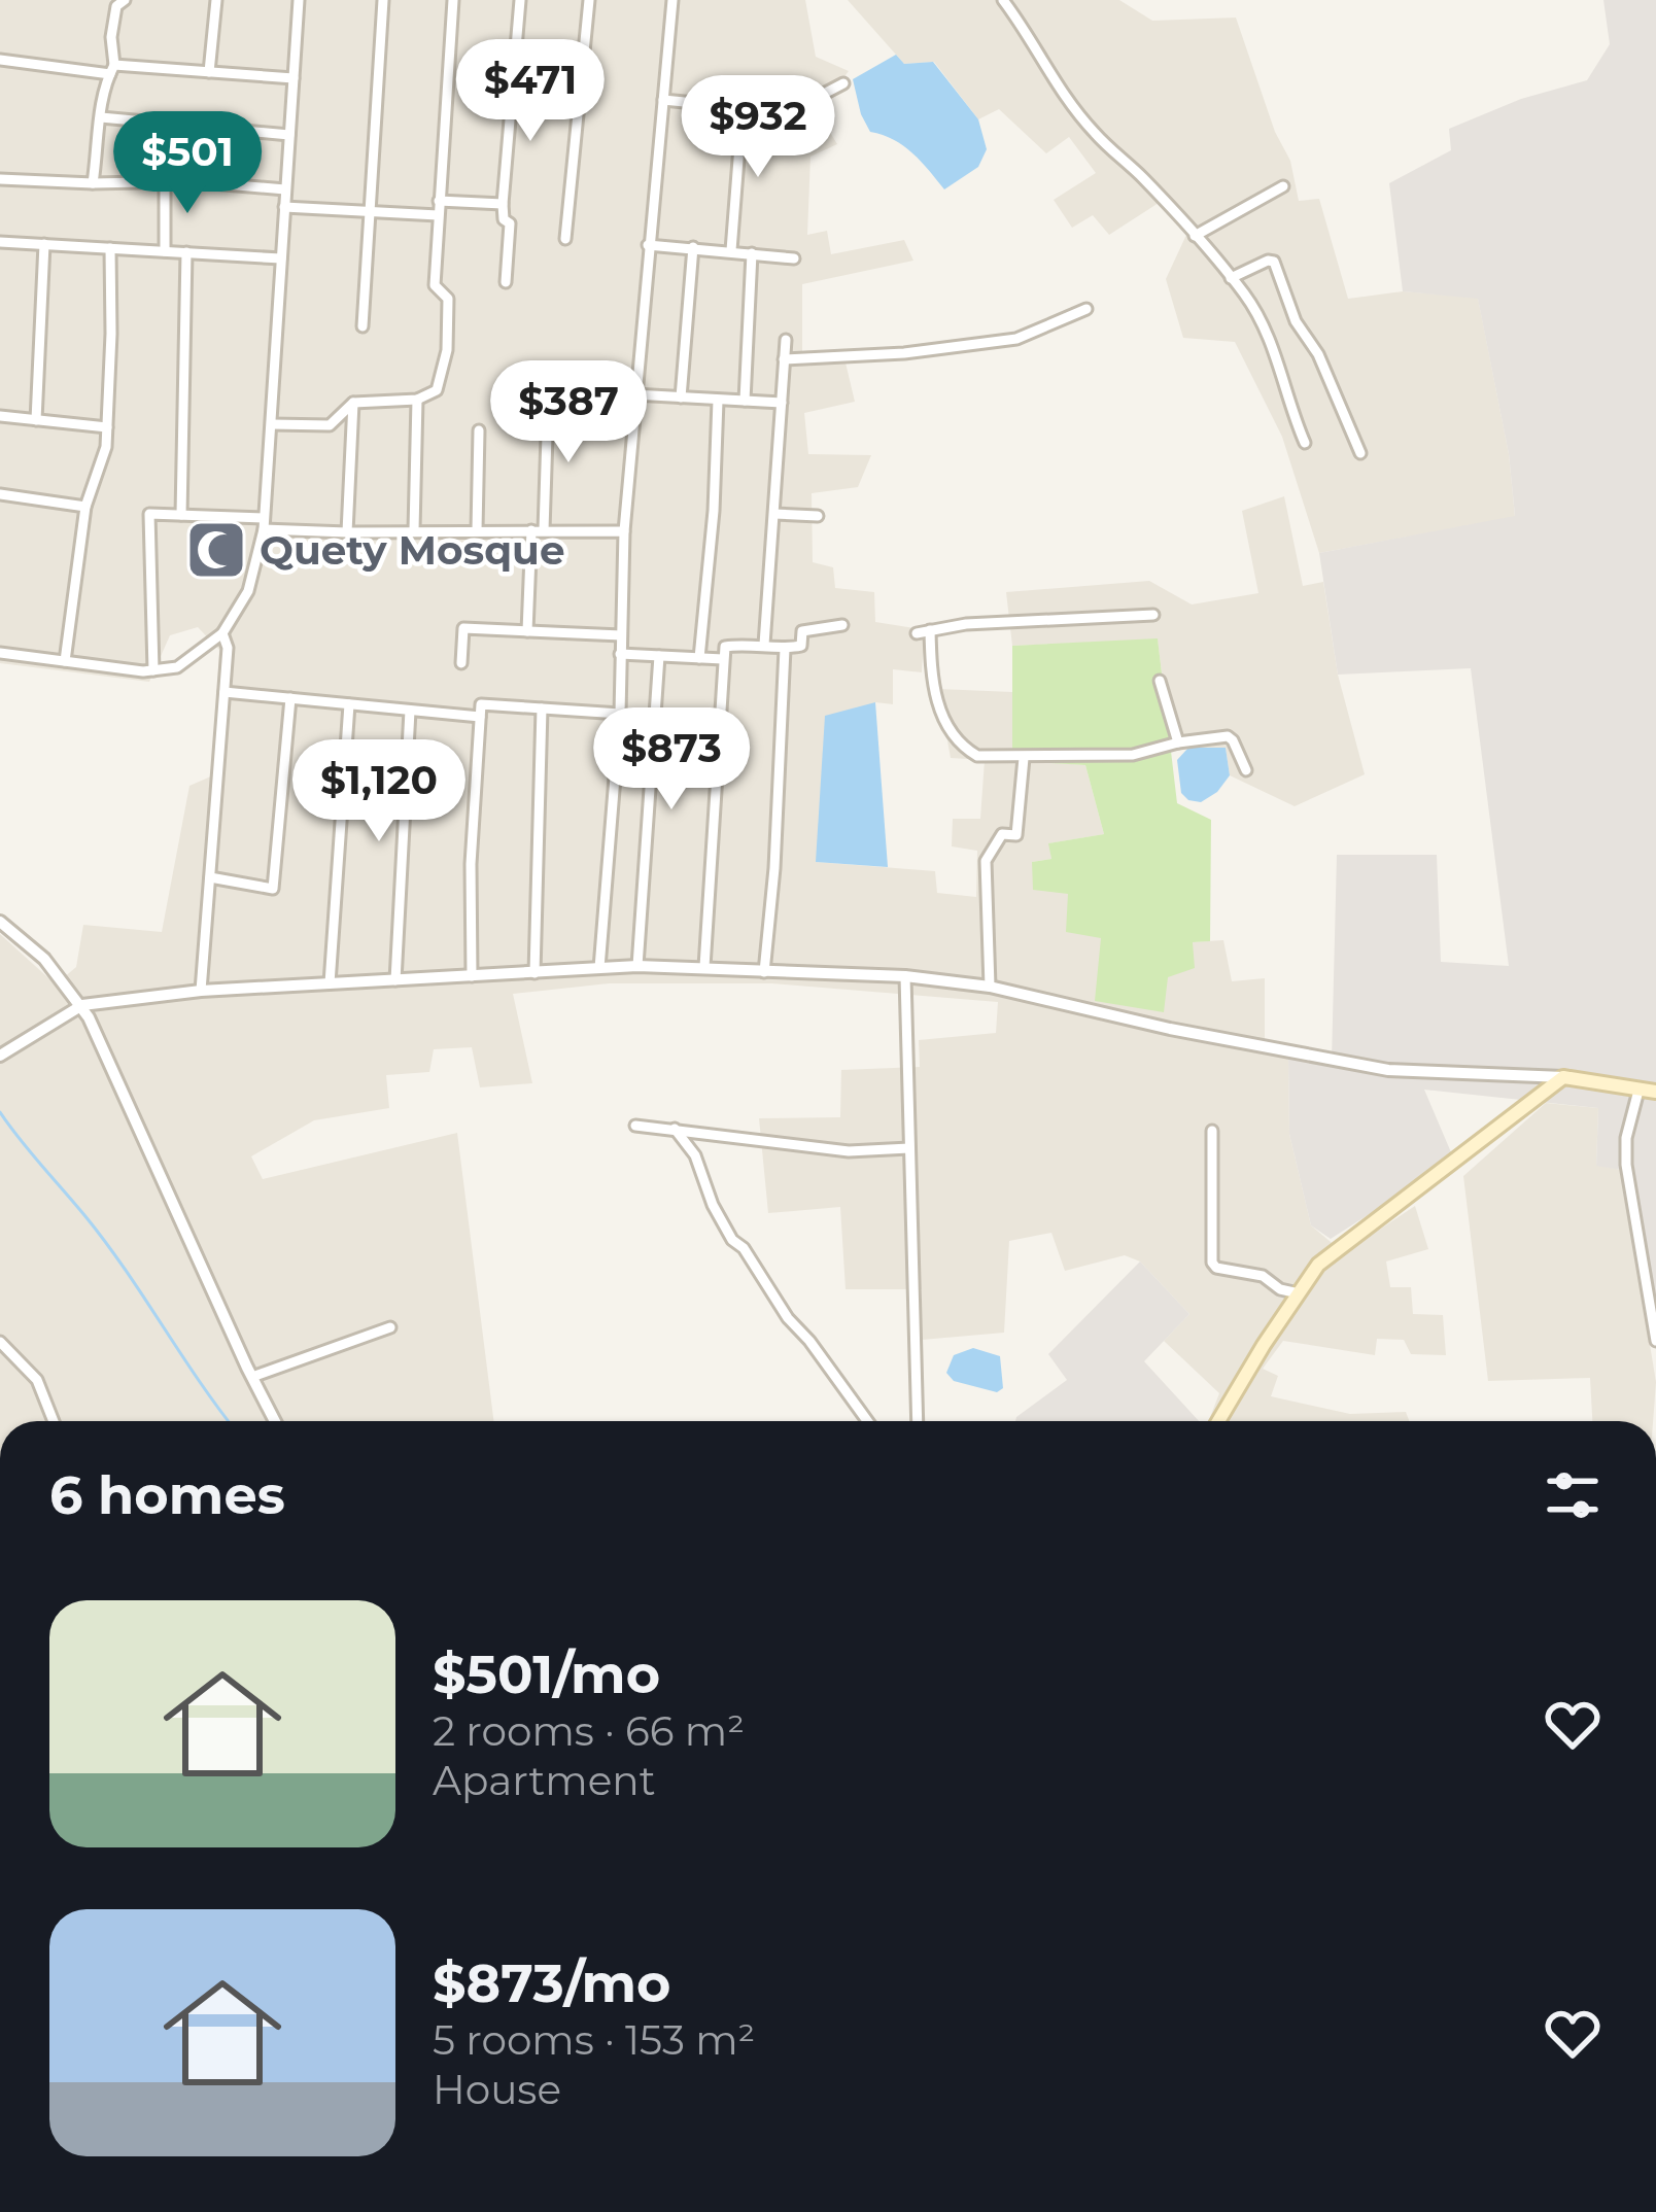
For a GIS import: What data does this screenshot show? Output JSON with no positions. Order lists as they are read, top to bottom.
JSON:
{
  "places": {
    "mosque": ["Quety Mosque"]
  },
  "page": {
    "price": [
      "$471",
      "$932",
      "$501",
      "$387",
      "$873",
      "$1,120"
    ],
    "heading": "6 homes",
    "list": [
      {
        "name": "$501/mo",
        "note": "2 rooms · 66 m² · Apartment"
      },
      {
        "name": "$873/mo",
        "note": "5 rooms · 153 m² · House"
      }
    ]
  }
}
